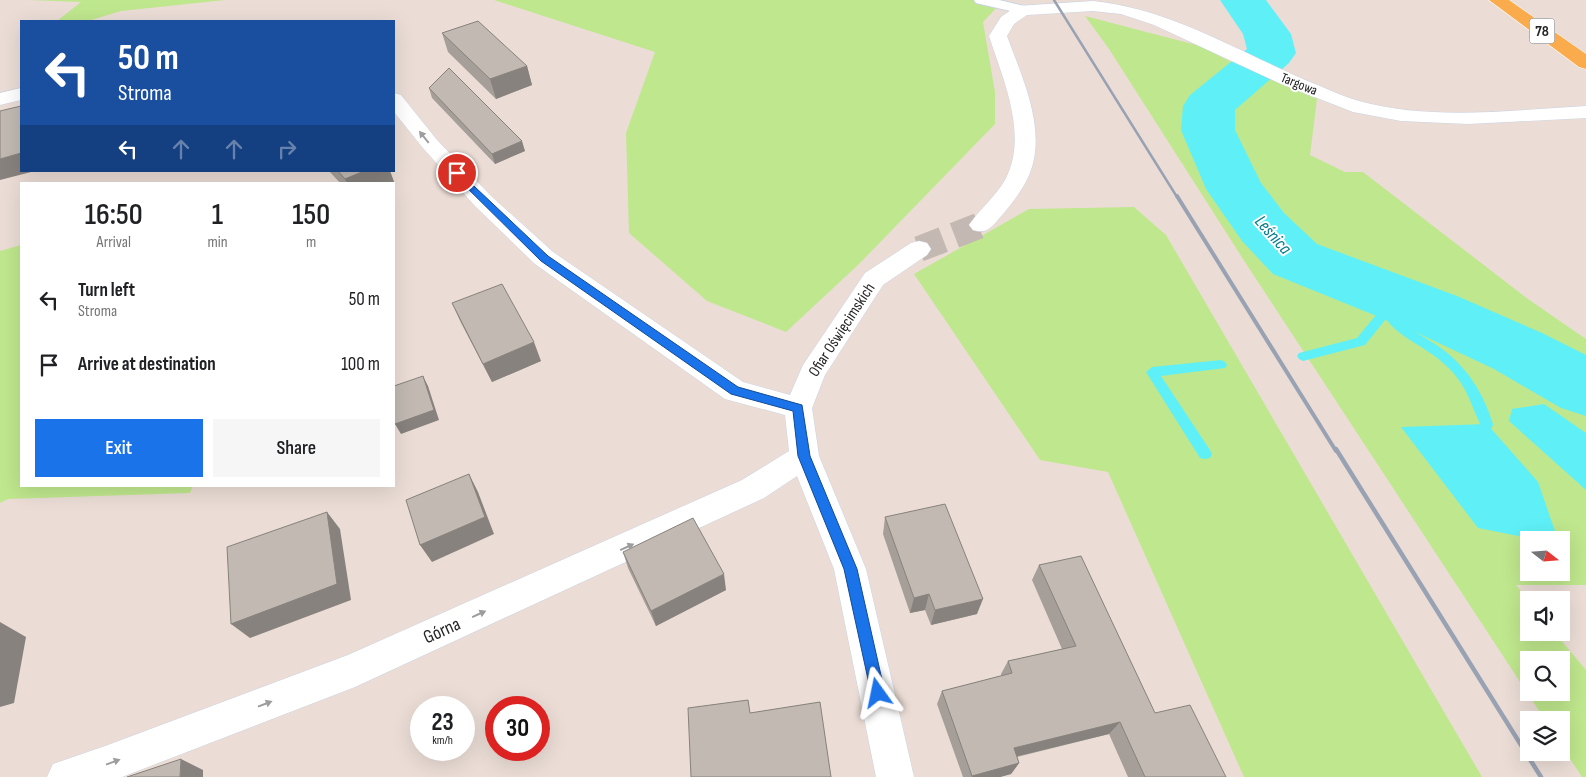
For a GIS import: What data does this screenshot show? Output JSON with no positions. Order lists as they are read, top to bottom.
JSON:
{
  "streets": {
    "main road": ["78"],
    "street": ["Targowa", "Ofiar Oświęcimskich", "Górna"]
  },
  "crossings": [
    ["Ofiar Oświęcimskich", "Górna"]
  ],
  "one_way": ["Górna"],
  "water": ["Leśnica"],
  "north": "right",
  "page": {
    "turn": ["50 m", "Stroma"],
    "eta": [
      "16:50",
      "Arrival",
      "1",
      "min",
      "150",
      "m"
    ],
    "list": [
      {
        "name": "Turn left",
        "note": "Stroma",
        "value": "50 m"
      },
      {
        "name": "Arrive at destination",
        "value": "100 m"
      }
    ],
    "buttons": ["Exit", "Share"],
    "speed": "23 km/h",
    "limit": "30"
  }
}
